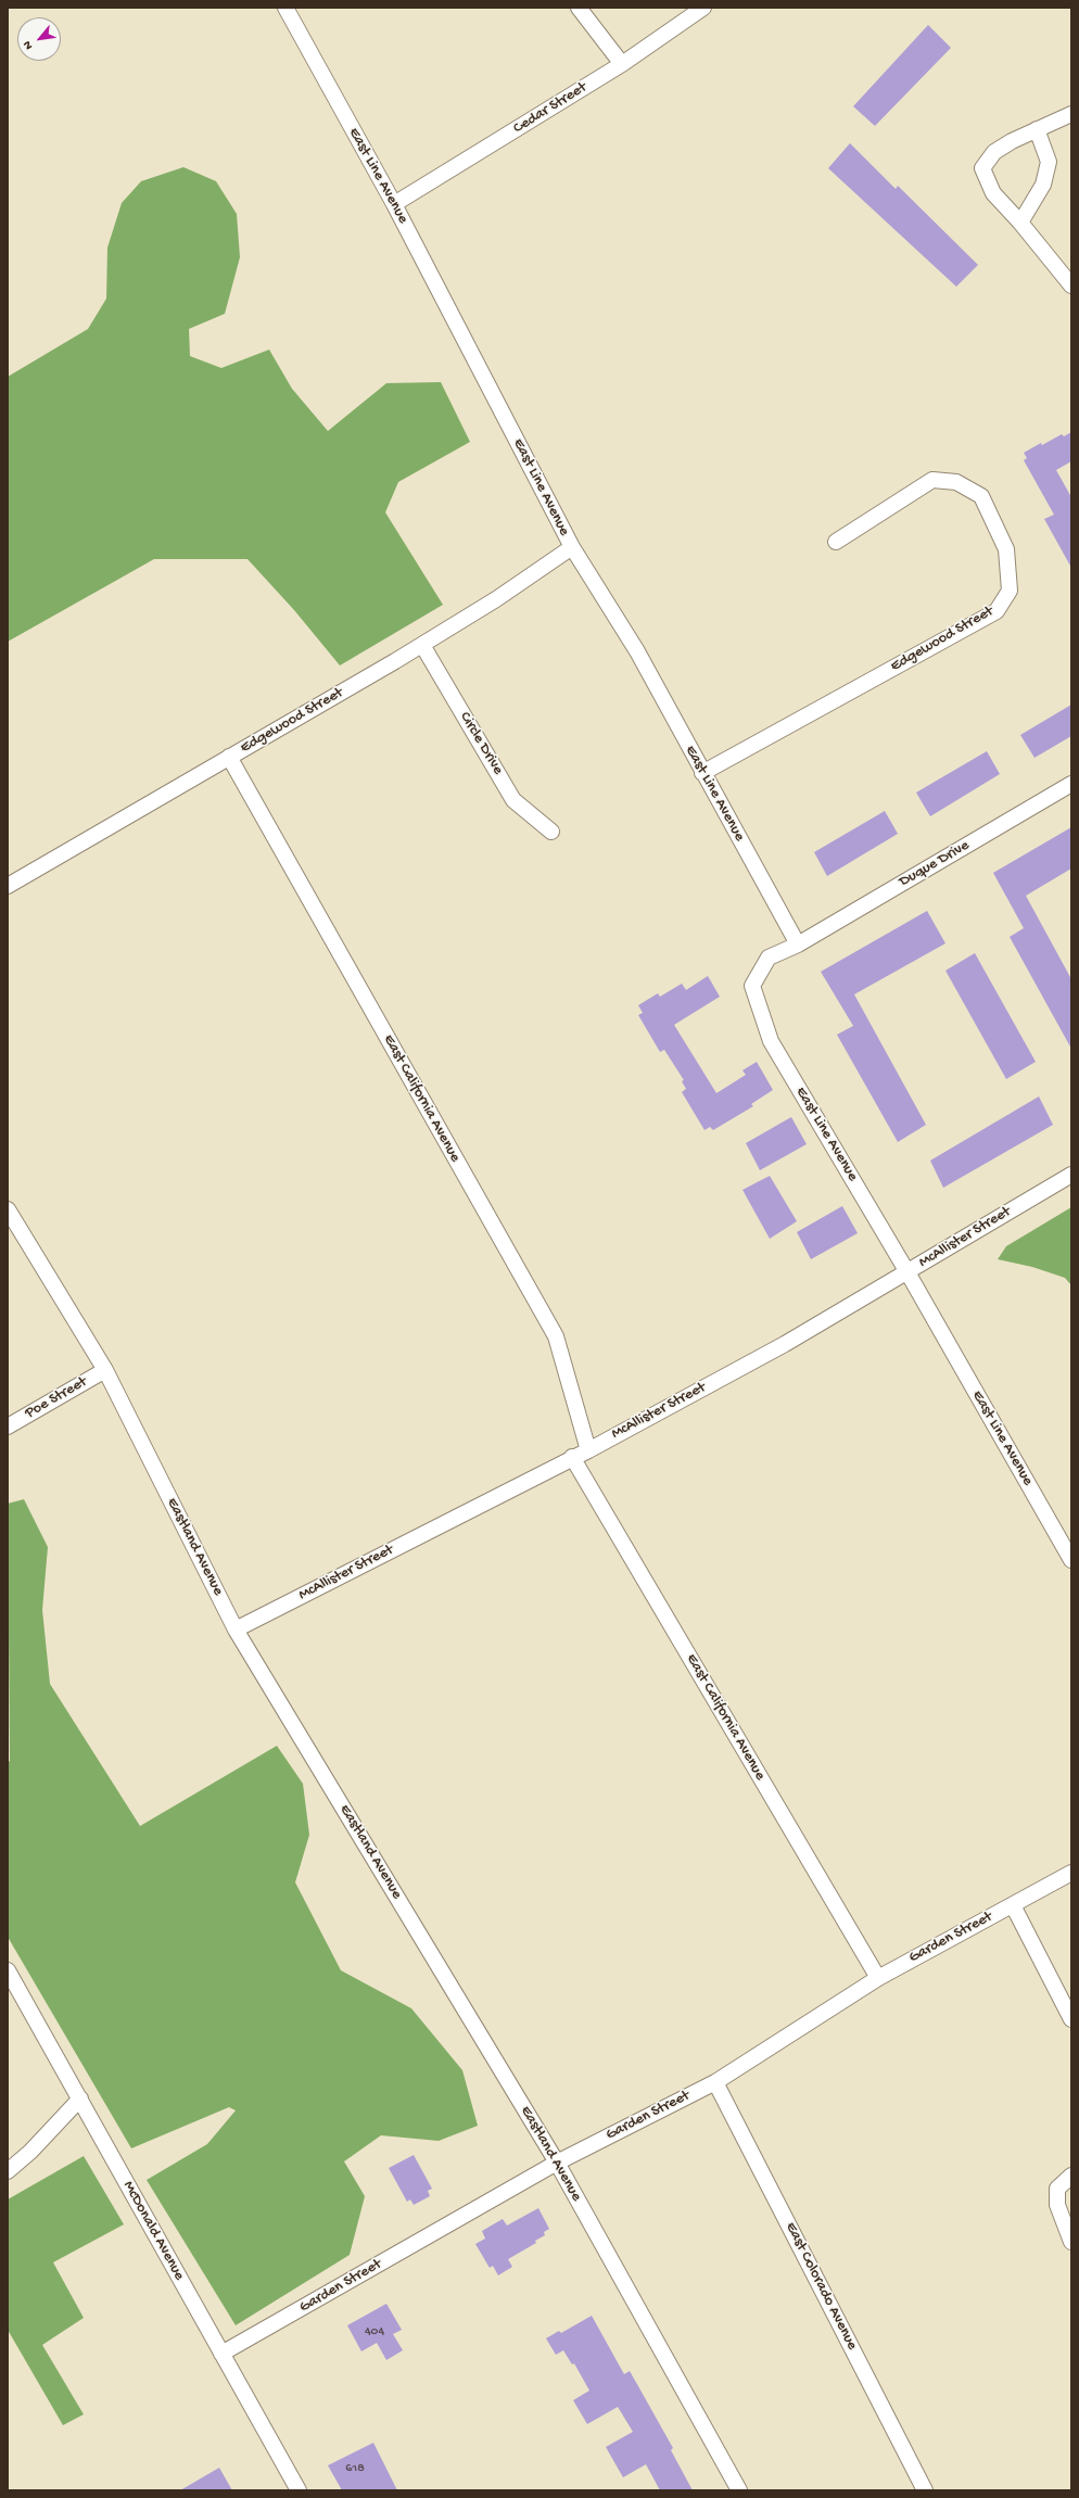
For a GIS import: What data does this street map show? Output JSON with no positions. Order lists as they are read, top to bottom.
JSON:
{
  "streets": {
    "street": [
      "Cedar Street",
      "East Line Avenue",
      "Edgewood Street",
      "Circle Drive",
      "Duque Drive",
      "East California Avenue",
      "McAllister Street",
      "Poe Street",
      "Eastland Avenue",
      "Garden Street",
      "McDonald Avenue",
      "East Colorado Avenue"
    ]
  },
  "crossings": [
    ["Cedar Street", "East Line Avenue"],
    ["East Line Avenue", "Edgewood Street"],
    ["East Line Avenue", "Duque Drive"],
    ["East Line Avenue", "McAllister Street"],
    ["Edgewood Street", "Circle Drive"],
    ["Edgewood Street", "East California Avenue"],
    ["East California Avenue", "McAllister Street"],
    ["East California Avenue", "Garden Street"],
    ["McAllister Street", "Eastland Avenue"],
    ["Poe Street", "Eastland Avenue"],
    ["Eastland Avenue", "Garden Street"],
    ["Garden Street", "McDonald Avenue"],
    ["Garden Street", "East Colorado Avenue"]
  ],
  "house_numbers": ["404", "618"],
  "north": "bottom left"
}
